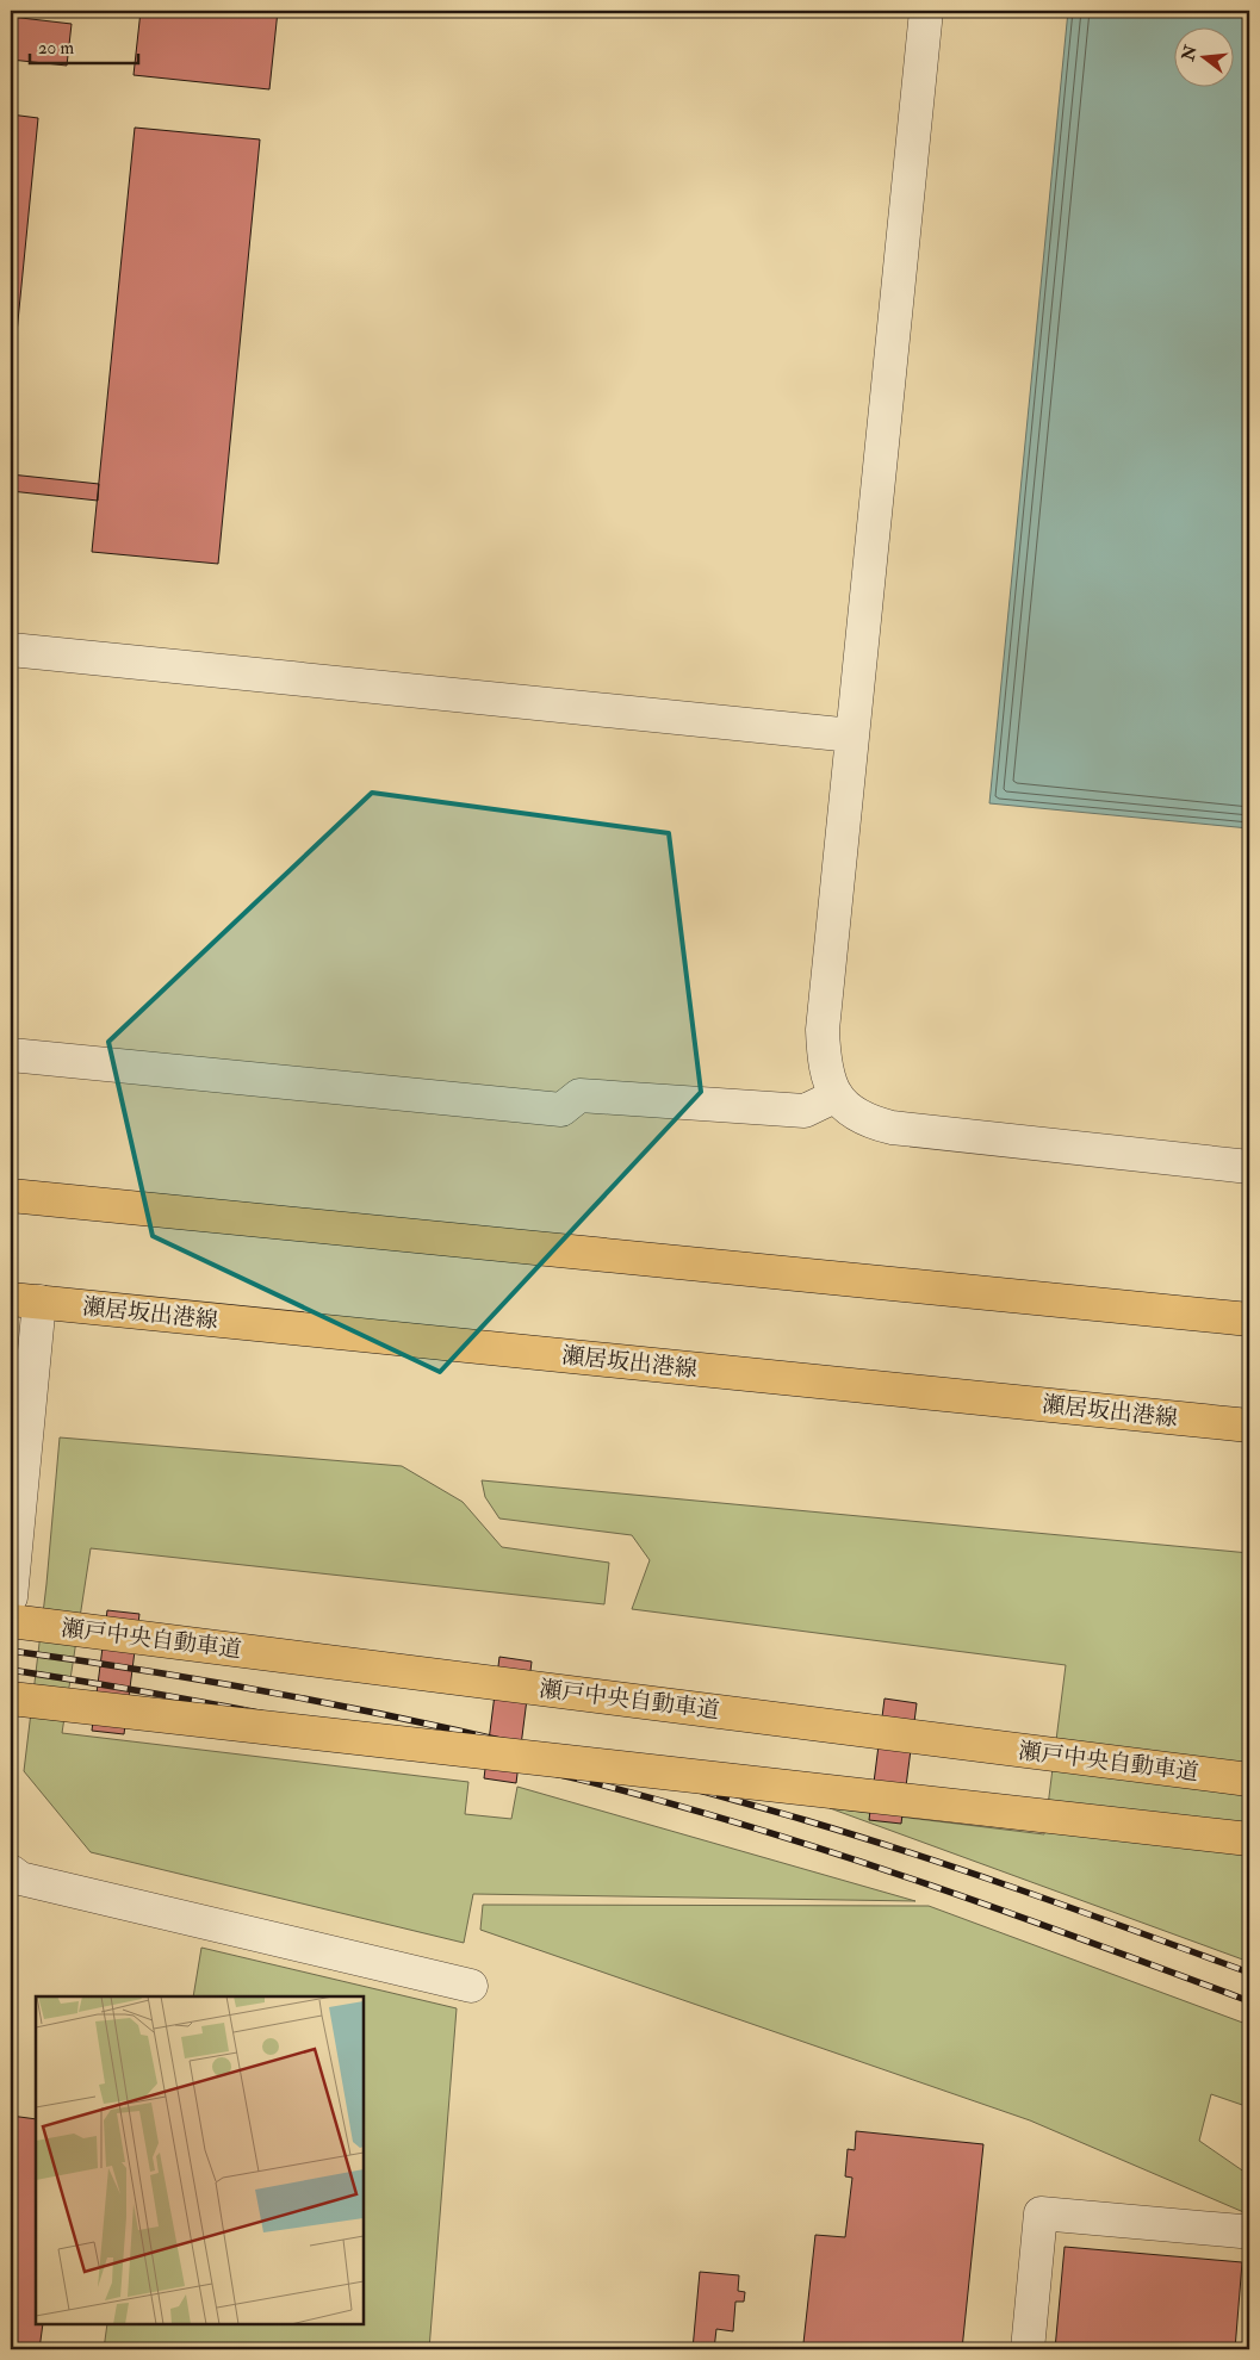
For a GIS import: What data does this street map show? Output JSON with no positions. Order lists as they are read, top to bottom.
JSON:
{
  "streets": {
    "main road": ["瀬居坂出港線", "瀬戸中央自動車道"]
  },
  "scale_bar": "20 m",
  "north": "left"
}
